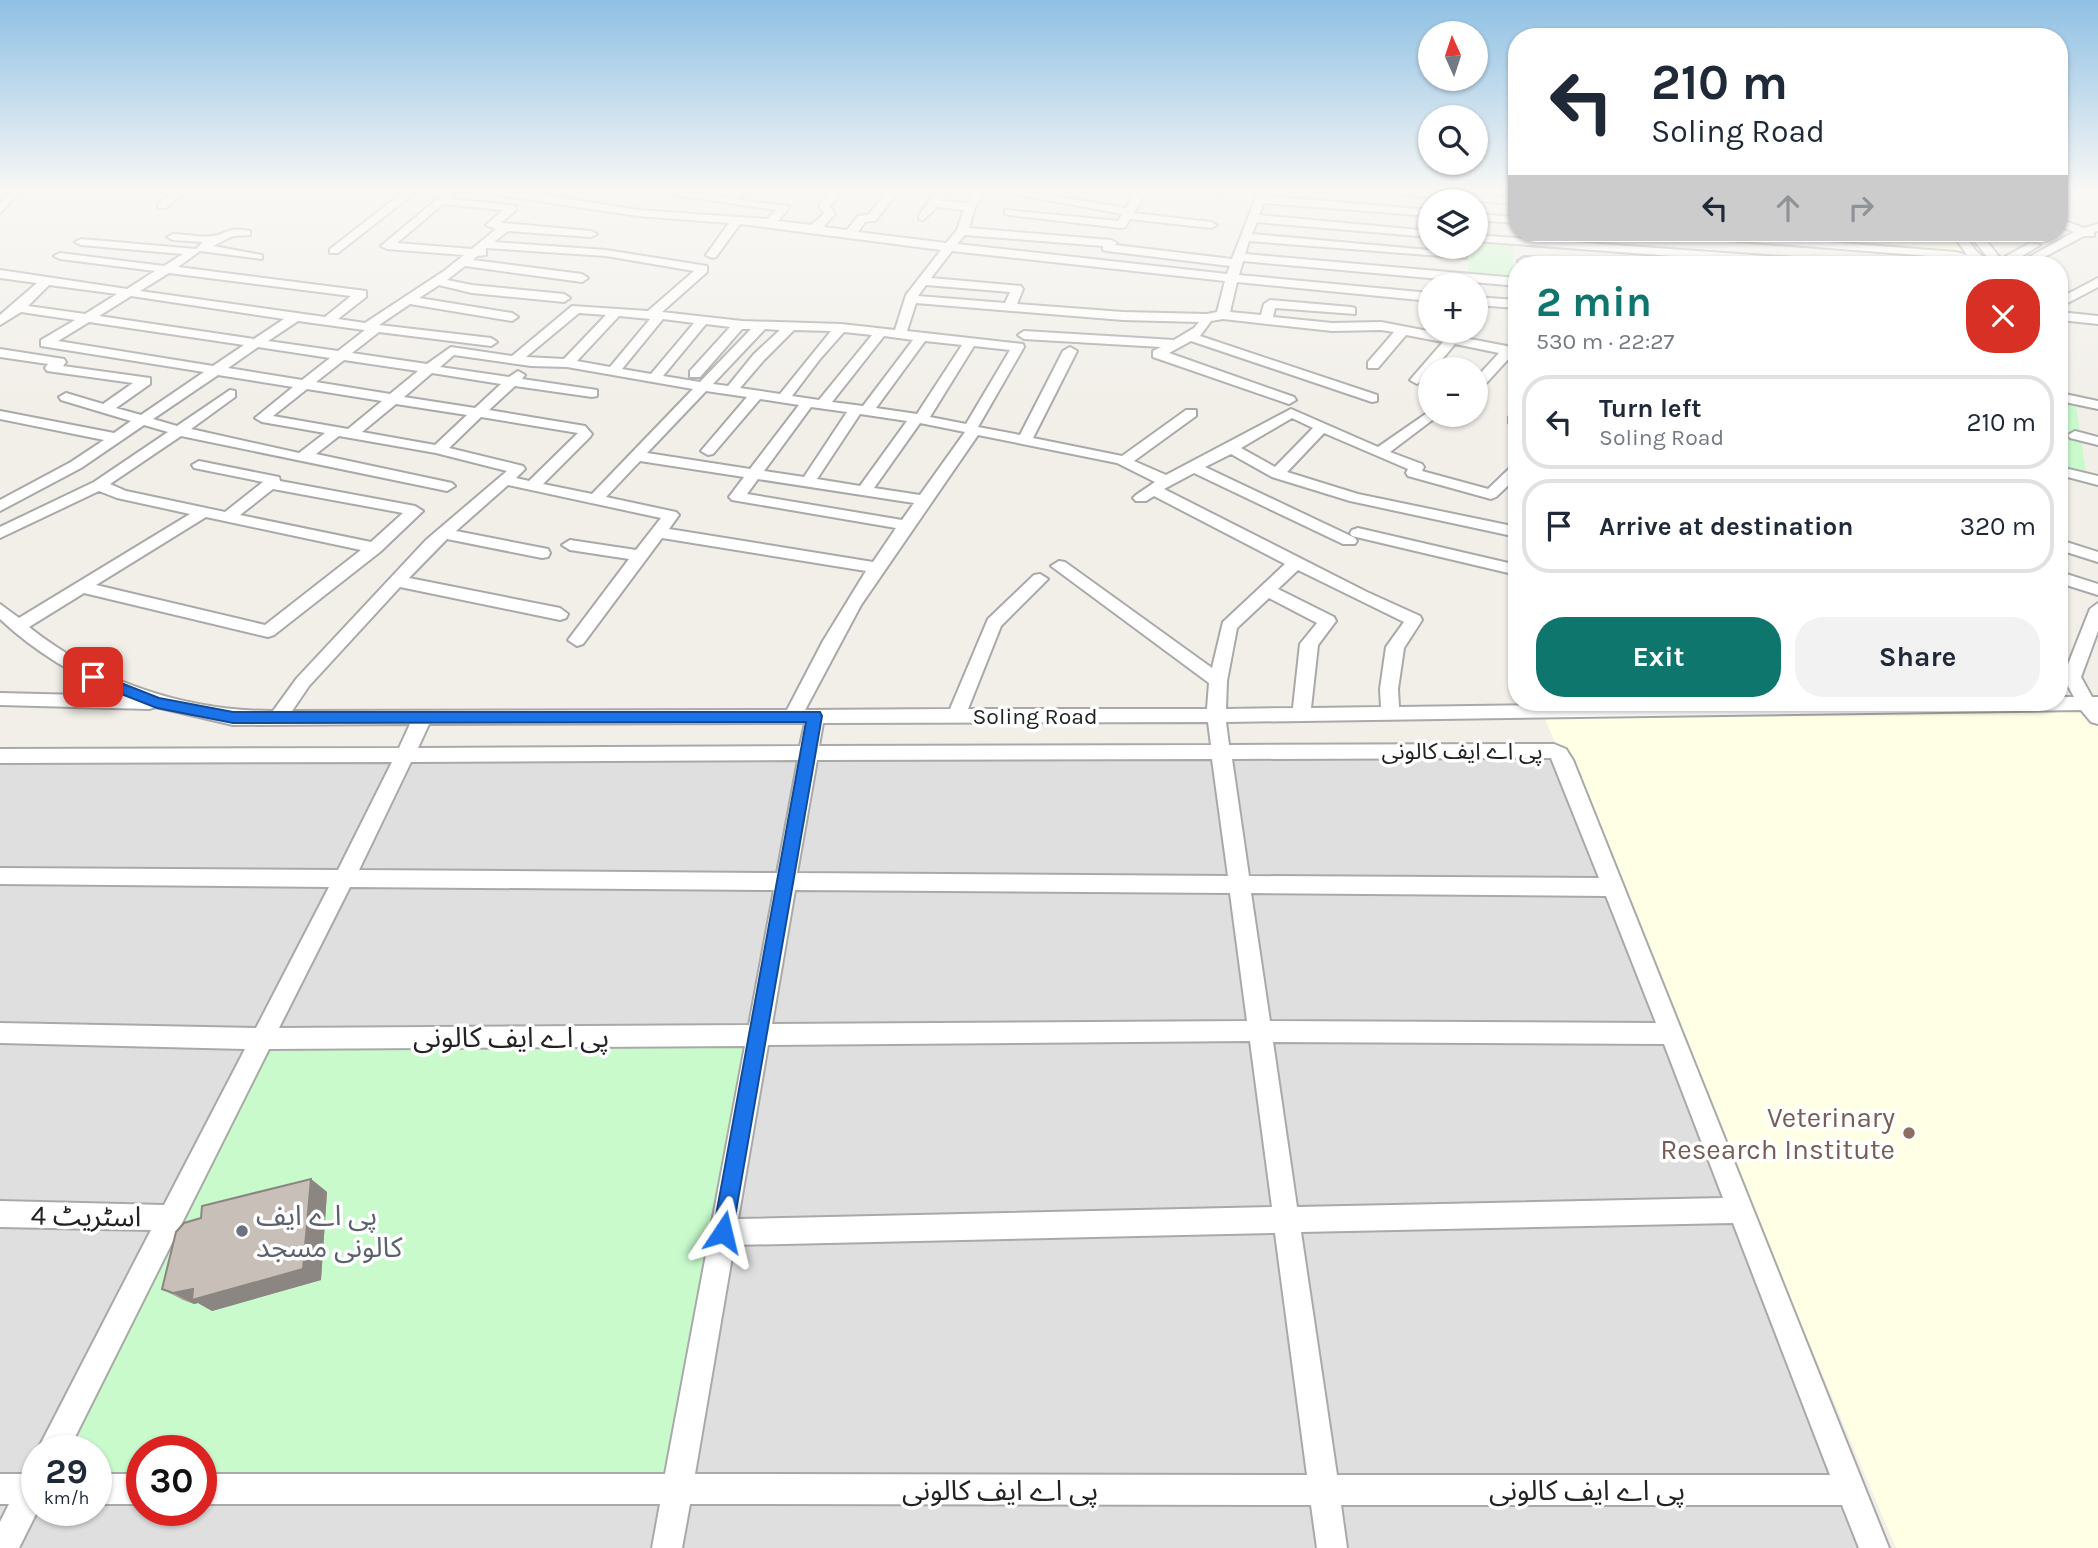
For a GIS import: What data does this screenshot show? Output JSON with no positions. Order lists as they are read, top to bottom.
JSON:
{
  "streets": {
    "street": ["Soling Road", "پی اے ایف کالونی", "اسٹریٹ 4"]
  },
  "places": ["Veterinary Research Institute", "پی اے ایف کالونی مسجد"],
  "north": "top",
  "page": {
    "map_buttons": ["+", "−"],
    "turn": ["210 m", "Soling Road"],
    "heading": ["2 min", "530 m · 22:27"],
    "list": [
      {
        "name": "Turn left",
        "note": "Soling Road",
        "value": "210 m"
      },
      {
        "name": "Arrive at destination",
        "value": "320 m"
      }
    ],
    "buttons": ["Exit", "Share"],
    "speed": "29 km/h",
    "limit": "30"
  }
}
